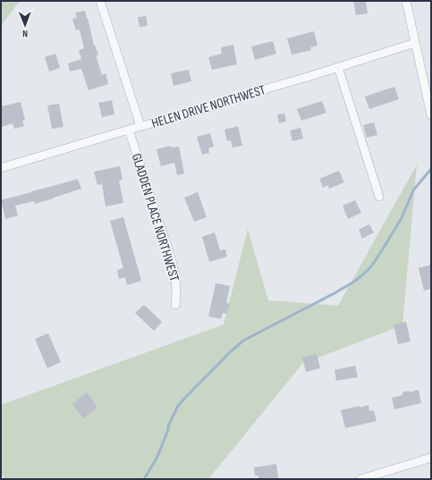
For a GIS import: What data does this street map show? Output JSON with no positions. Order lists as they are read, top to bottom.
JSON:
{
  "streets": {
    "street": ["HELEN DRIVE NORTHWEST", "GLADDEN PLACE NORTHWEST"]
  },
  "crossings": [
    ["HELEN DRIVE NORTHWEST", "GLADDEN PLACE NORTHWEST"]
  ],
  "north": "bottom"
}
